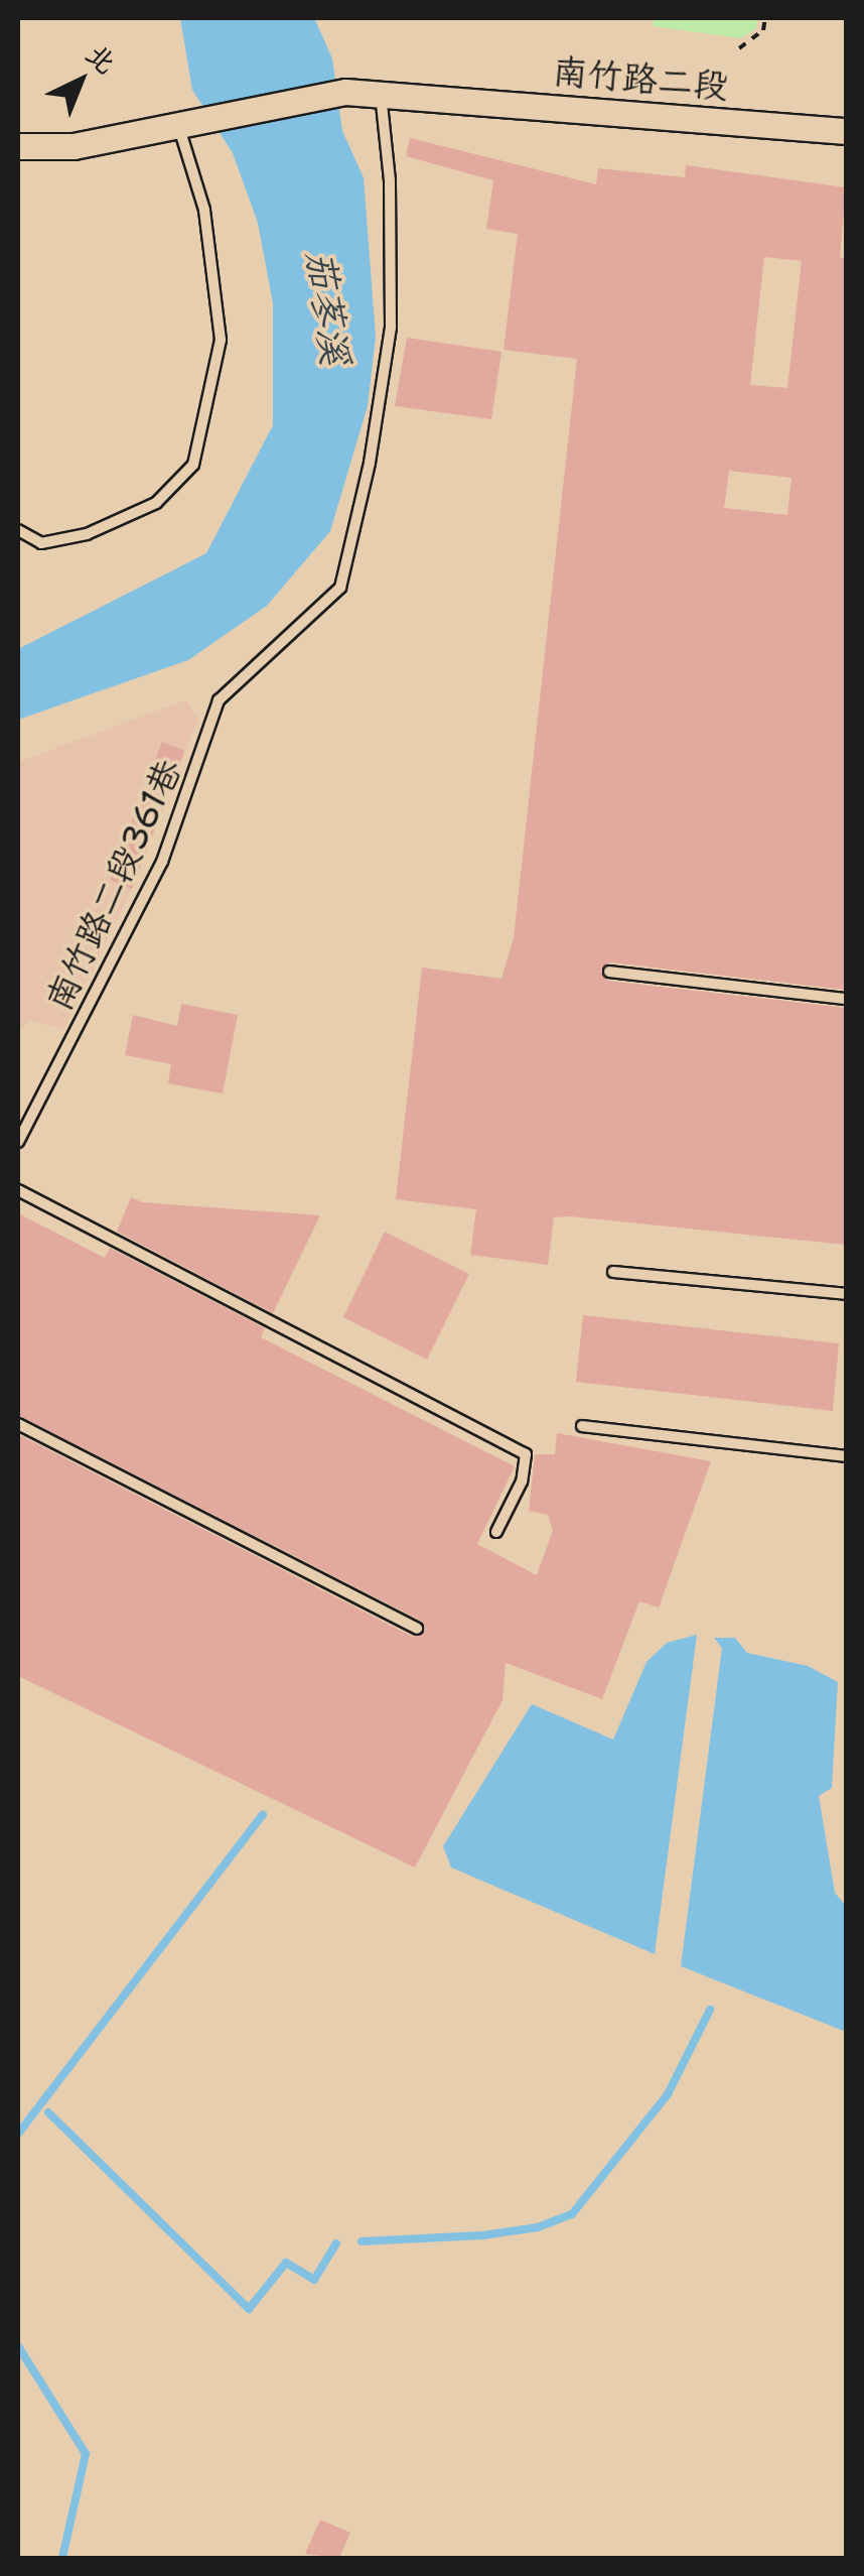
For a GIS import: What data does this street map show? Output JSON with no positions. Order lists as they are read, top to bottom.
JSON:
{
  "streets": {
    "street": ["南竹路二段"],
    "lane": ["南竹路二段361巷"]
  },
  "crossings": [
    ["南竹路二段", "南竹路二段361巷"]
  ],
  "water": ["茄苳溪"],
  "north": "top right"
}
